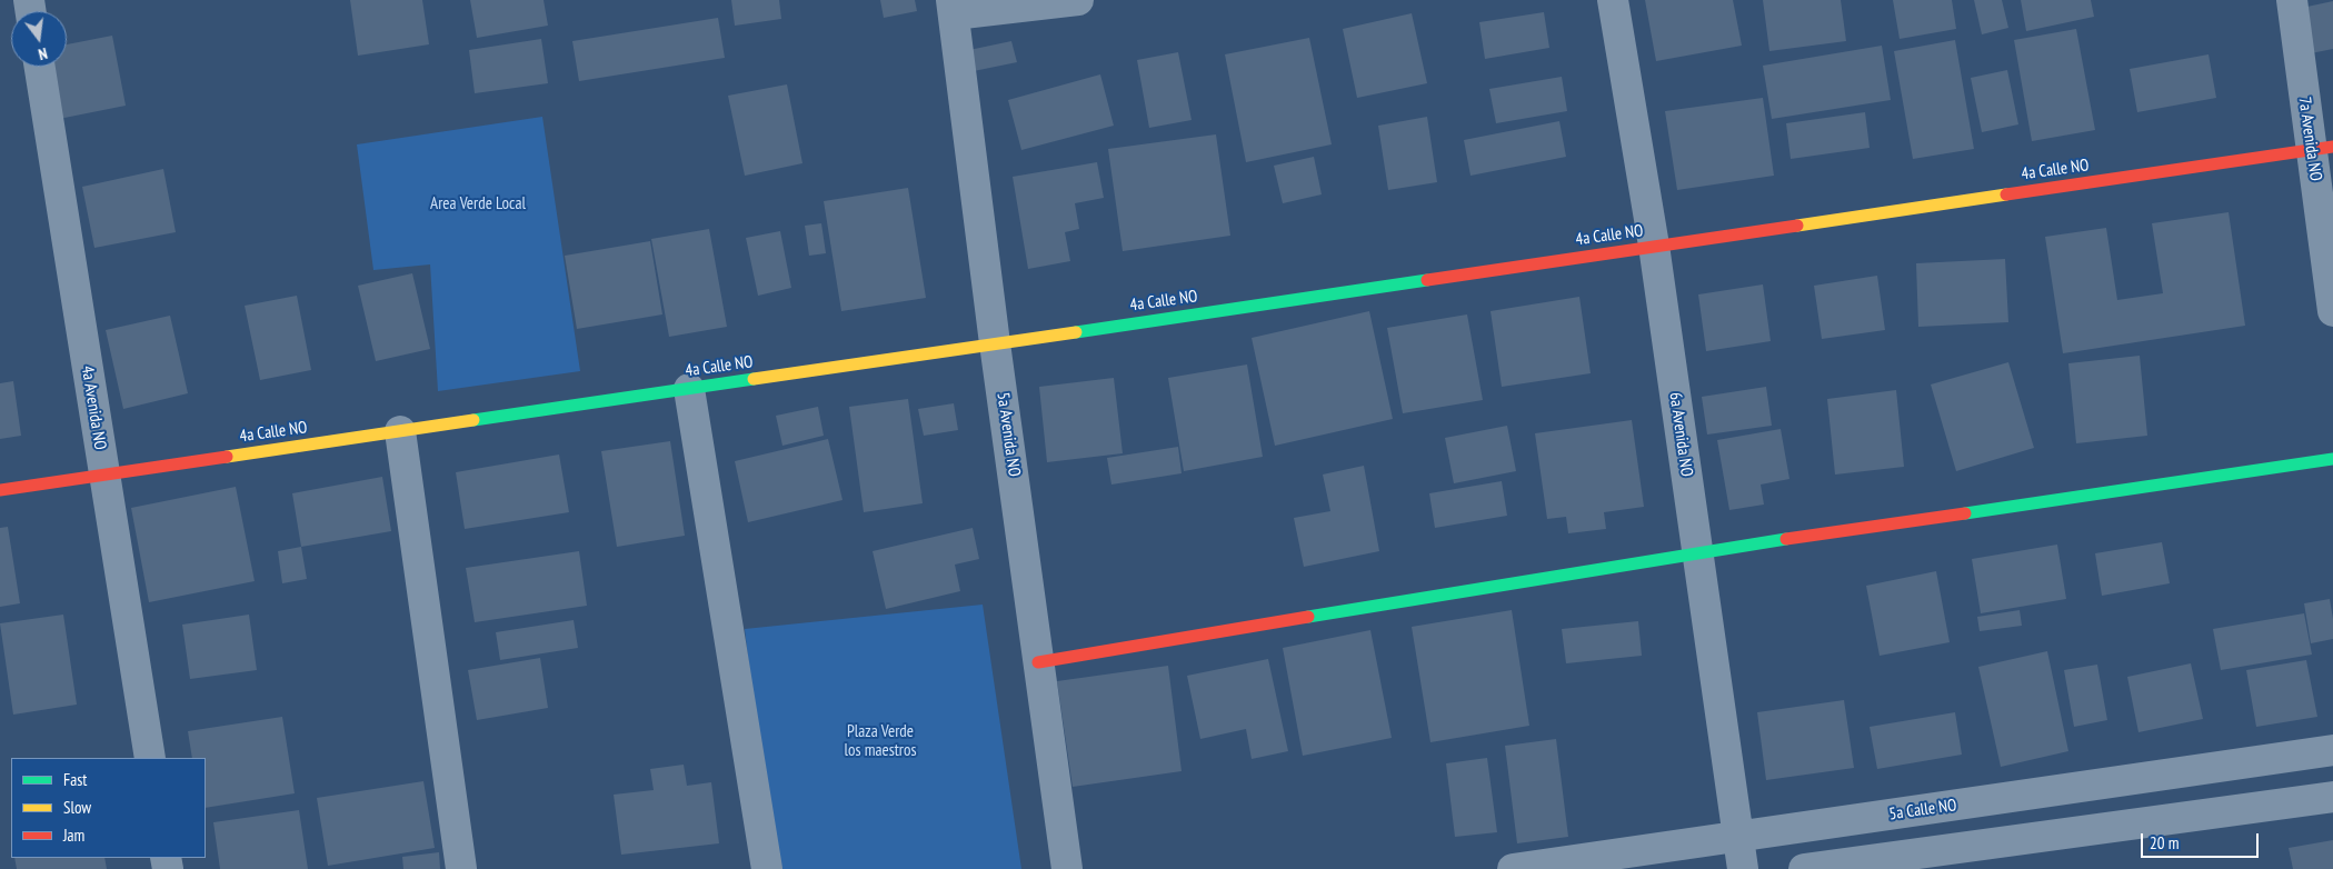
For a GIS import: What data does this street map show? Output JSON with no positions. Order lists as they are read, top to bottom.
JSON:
{
  "streets": {
    "street": [
      "7a Avenida NO",
      "4a Calle NO",
      "4a Avenida NO",
      "5a Avenida NO",
      "6a Avenida NO",
      "5a Calle NO"
    ]
  },
  "crossings": [
    ["7a Avenida NO", "4a Calle NO"],
    ["4a Calle NO", "4a Avenida NO"],
    ["4a Calle NO", "5a Avenida NO"],
    ["4a Calle NO", "6a Avenida NO"],
    ["6a Avenida NO", "5a Calle NO"]
  ],
  "parks": ["Area Verde Local", "Plaza Verde los maestros"],
  "legend": ["Fast", "Slow", "Jam"],
  "scale_bar": "20 m",
  "north": "bottom"
}
